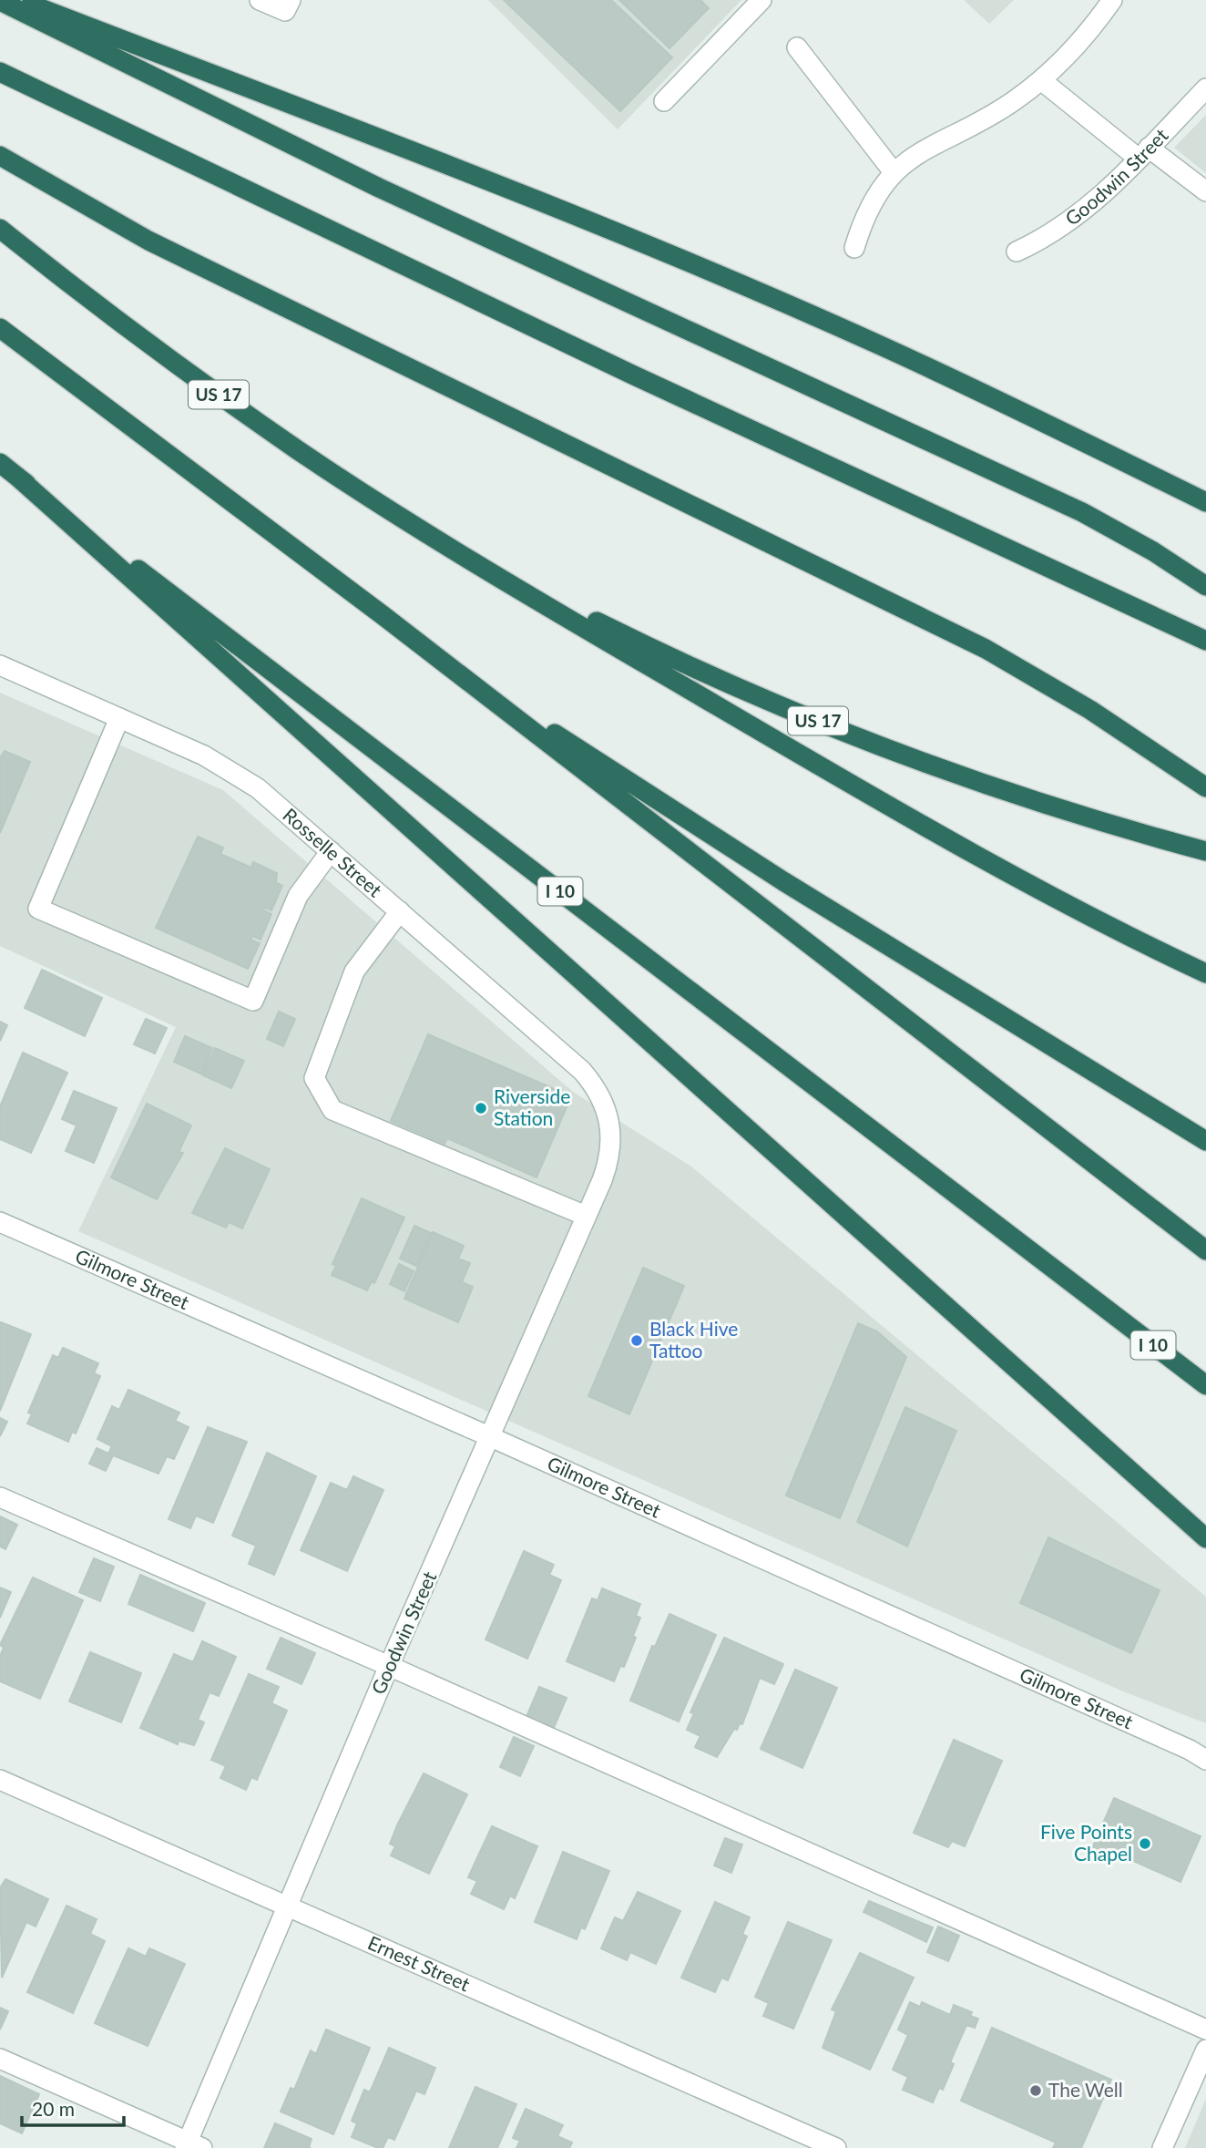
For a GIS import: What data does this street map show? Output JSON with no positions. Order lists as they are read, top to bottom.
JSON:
{
  "streets": {
    "highway": ["US 17", "I 10"],
    "street": [
      "Goodwin Street",
      "Rosselle Street",
      "Gilmore Street",
      "Ernest Street"
    ]
  },
  "crossings": [
    ["Goodwin Street", "Rosselle Street"],
    ["Goodwin Street", "Gilmore Street"],
    ["Goodwin Street", "Ernest Street"]
  ],
  "places": [
    "Riverside Station",
    "Black Hive Tattoo",
    "Five Points Chapel",
    "The Well"
  ],
  "scale_bar": "20 m"
}
